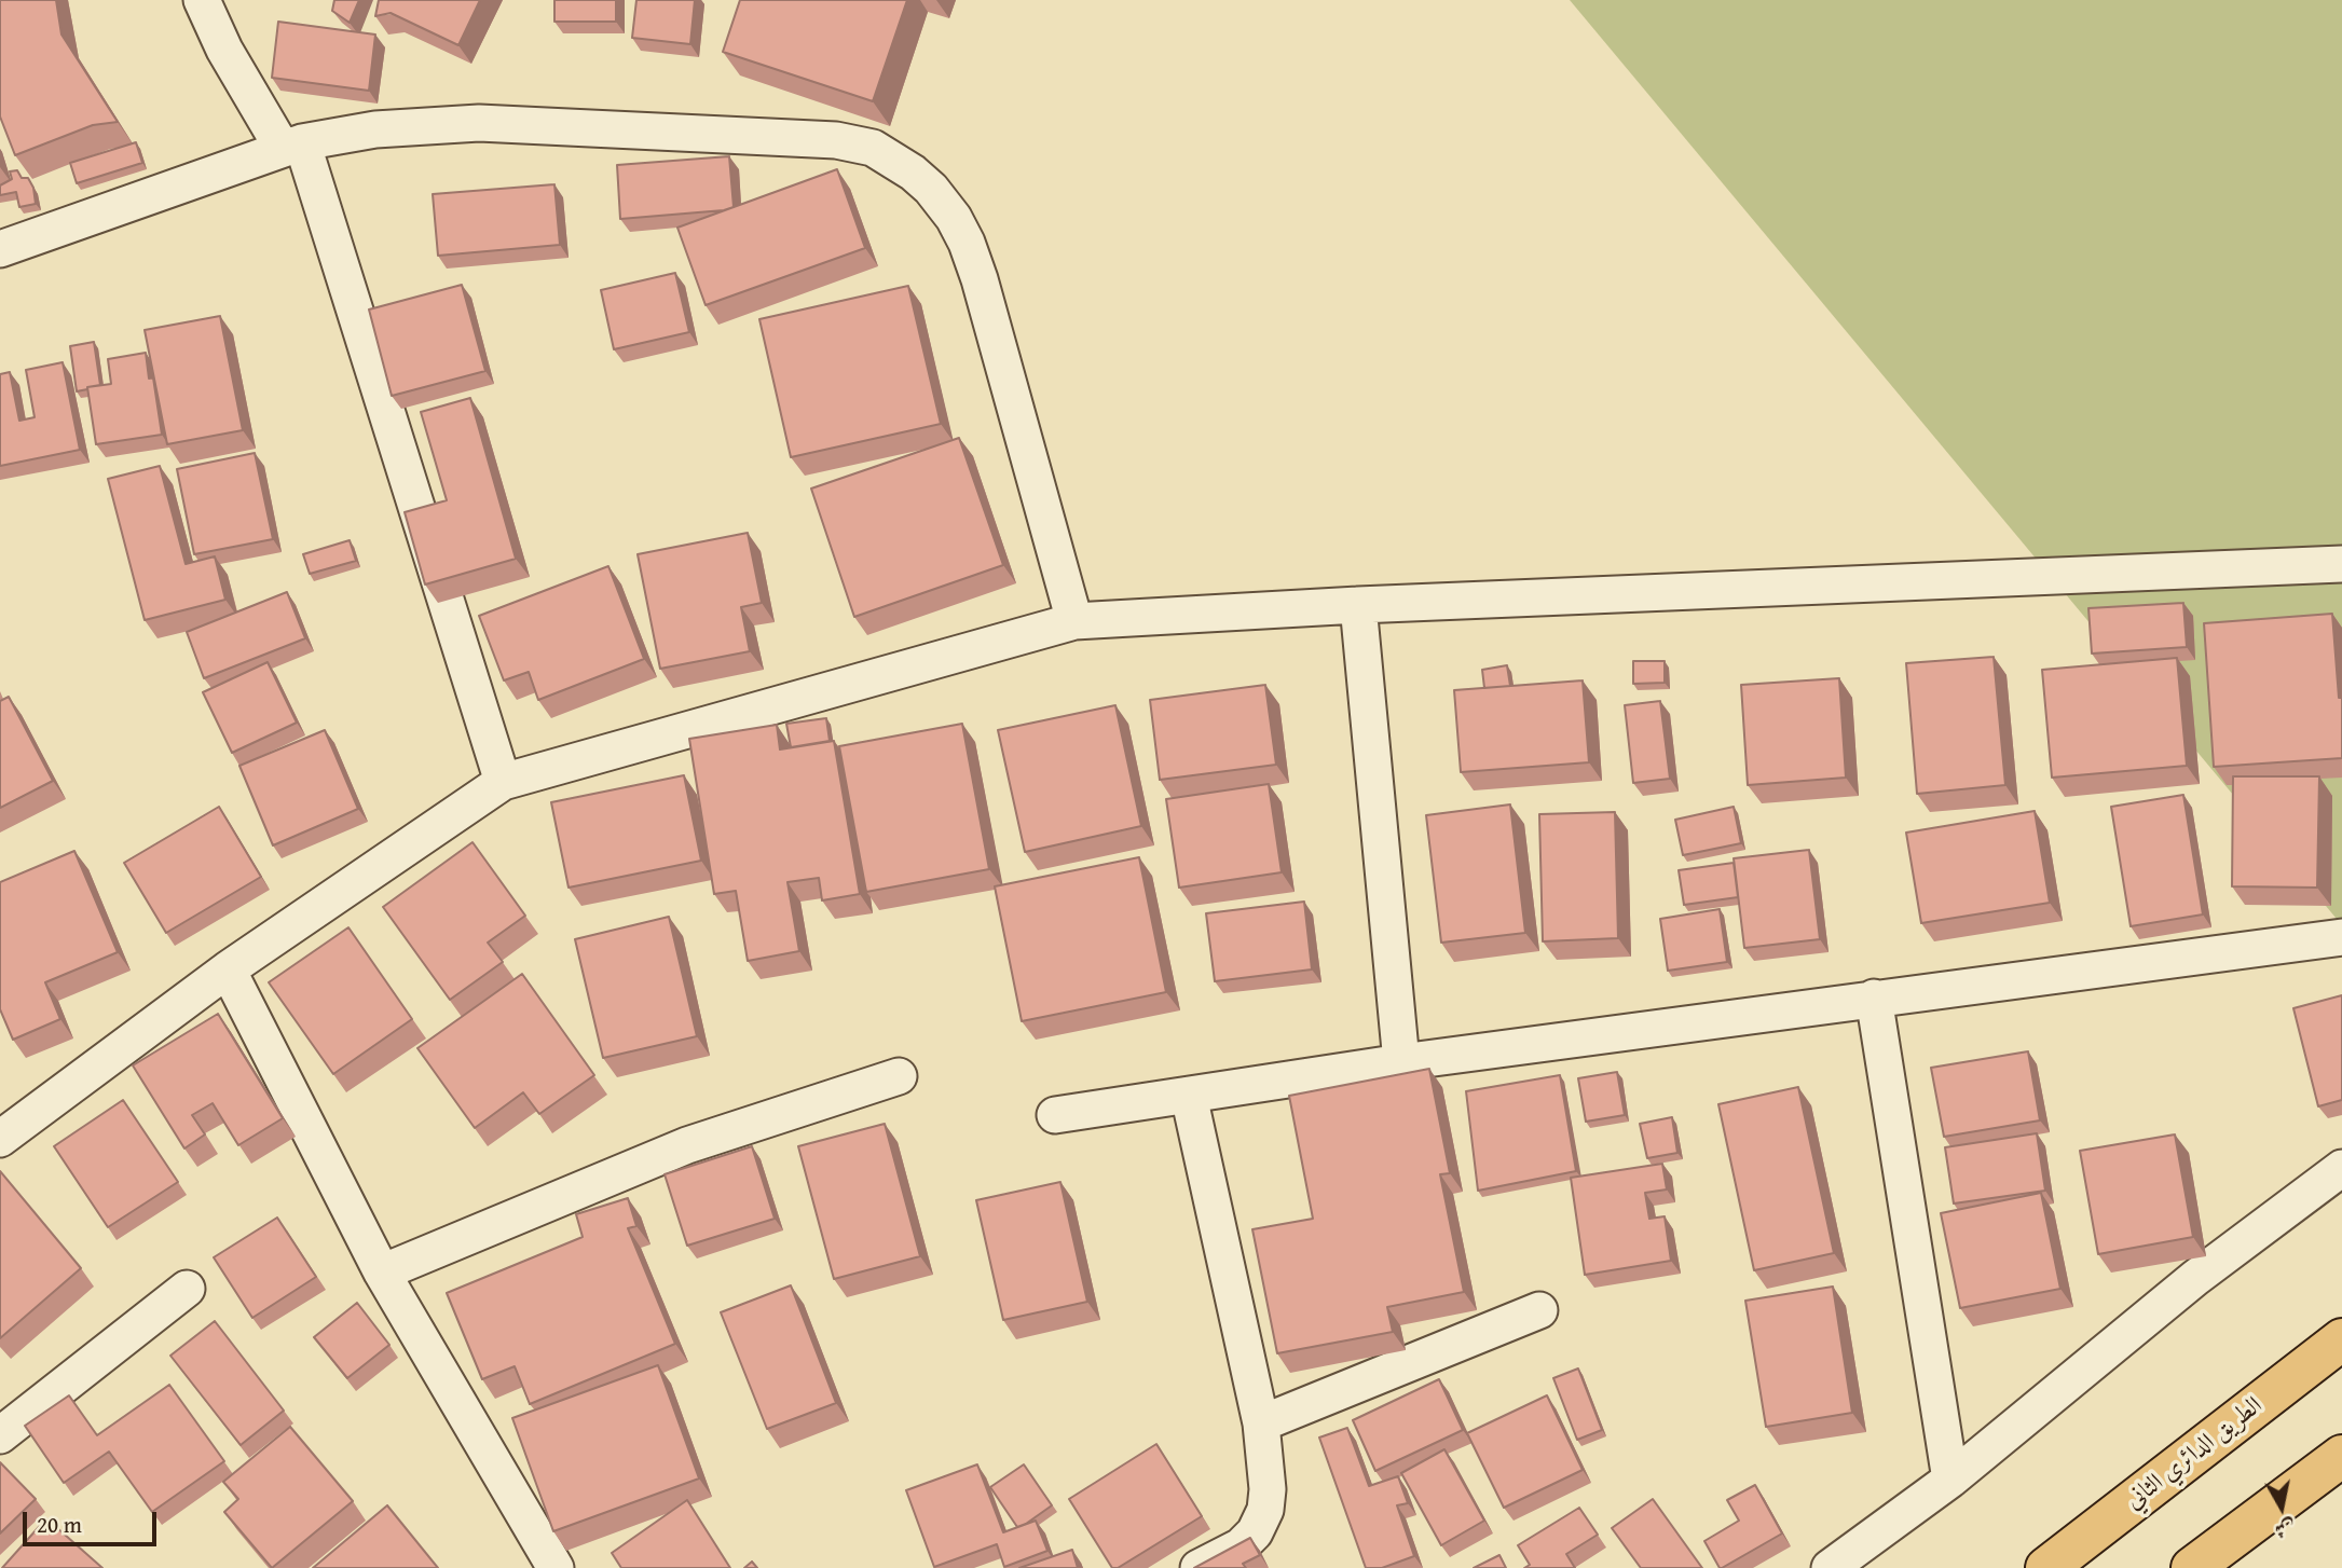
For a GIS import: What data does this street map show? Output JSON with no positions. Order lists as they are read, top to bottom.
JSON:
{
  "streets": {
    "highway": ["الطريق الدائري الثاني"]
  },
  "scale_bar": "20 m",
  "north": "bottom"
}
